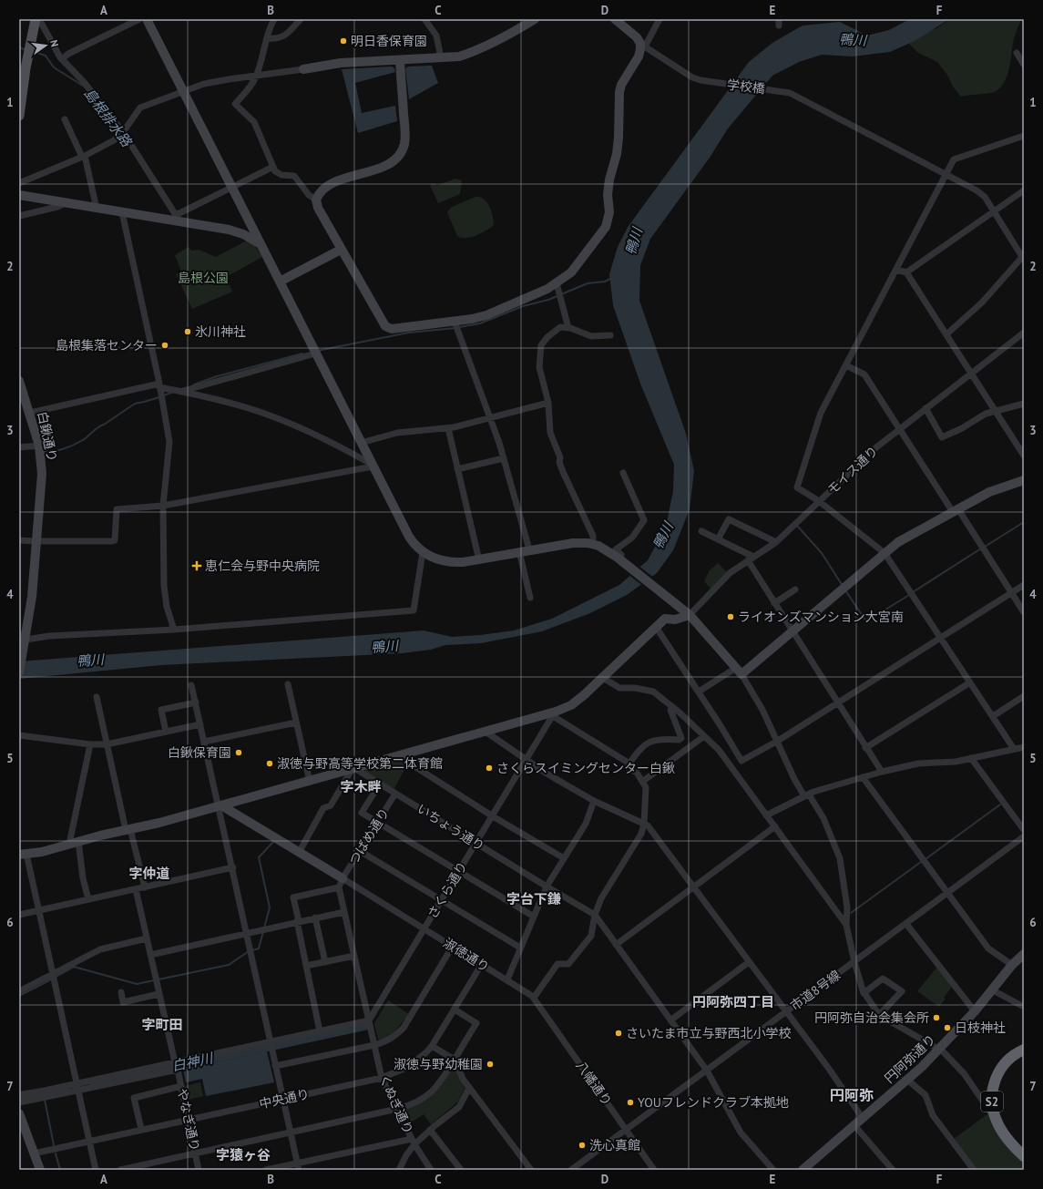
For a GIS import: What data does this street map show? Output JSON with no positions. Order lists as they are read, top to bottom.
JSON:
{
  "streets": {
    "highway": ["S2"],
    "street": [
      "学校橋",
      "白鍬通り",
      "モイス通り",
      "いちょう通り",
      "つばめ通り",
      "さくら通り",
      "淑徳通り",
      "市道8号線",
      "円阿弥通り",
      "八幡通り",
      "中央通り",
      "くぬぎ通り",
      "やなぎ通り"
    ]
  },
  "crossings": [
    ["いちょう通り", "つばめ通り"],
    ["いちょう通り", "さくら通り"],
    ["つばめ通り", "淑徳通り"],
    ["つばめ通り", "くぬぎ通り"],
    ["さくら通り", "淑徳通り"],
    ["さくら通り", "くぬぎ通り"],
    ["淑徳通り", "八幡通り"],
    ["淑徳通り", "中央通り"],
    ["淑徳通り", "くぬぎ通り"],
    ["市道8号線", "八幡通り"],
    ["中央通り", "くぬぎ通り"],
    ["中央通り", "やなぎ通り"]
  ],
  "districts": [
    "字木畔",
    "字仲道",
    "字台下鎌",
    "円阿弥四丁目",
    "字町田",
    "円阿弥",
    "字猿ヶ谷"
  ],
  "water": ["鴨川", "島根排水路", "白神川"],
  "parks": ["島根公園"],
  "places": {
    "other": [
      "明日香保育園",
      "氷川神社",
      "島根集落センター",
      "ライオンズマンション大宮南",
      "白鍬保育園",
      "淑徳与野高等学校第二体育館",
      "さくらスイミングセンター白鍬",
      "円阿弥自治会集会所",
      "日枝神社",
      "さいたま市立与野西北小学校",
      "淑徳与野幼稚園",
      "YOUフレンドクラブ本拠地",
      "洗心真館"
    ],
    "health": ["恵仁会与野中央病院"]
  },
  "north": "right",
  "grid": {
    "columns": [
      "A",
      "B",
      "C",
      "D",
      "E",
      "F"
    ],
    "rows": [
      "1",
      "2",
      "3",
      "4",
      "5",
      "6",
      "7"
    ]
  }
}
